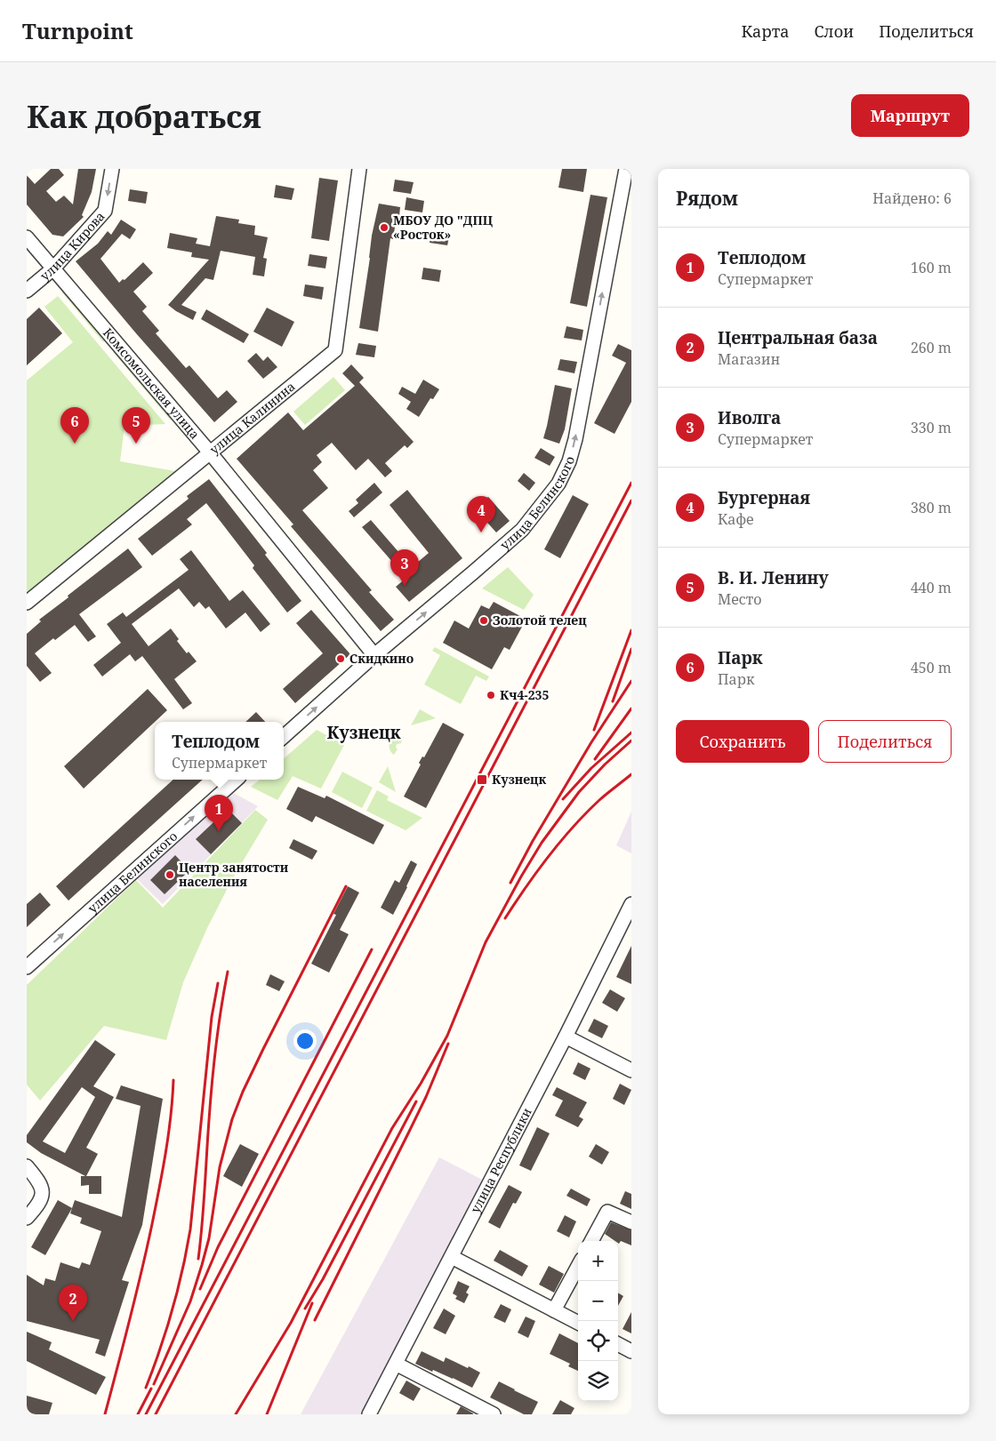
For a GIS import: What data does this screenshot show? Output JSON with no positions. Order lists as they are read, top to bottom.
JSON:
{
  "streets": {
    "street": [
      "улица Кирова",
      "Комсомольская улица",
      "улица Калинина",
      "улица Белинского",
      "улица Республики"
    ]
  },
  "crossings": [
    ["улица Кирова", "Комсомольская улица"],
    ["Комсомольская улица", "улица Калинина"],
    ["Комсомольская улица", "улица Белинского"]
  ],
  "one_way": ["улица Кирова", "улица Белинского"],
  "districts": ["Кузнецк"],
  "places": {
    "other": [
      "МБОУ ДО \"ДПЦ «Росток»",
      "Золотой телец",
      "Скидкино",
      "Кч4-235",
      "Центр занятости населения"
    ],
    "transit": ["Кузнецк"]
  },
  "page": {
    "header": "Turnpoint",
    "nav": ["Карта", "Слои", "Поделиться"],
    "buttons": [
      "Маршрут",
      ["Сохранить", "Поделиться"]
    ],
    "title": "Как добраться",
    "heading": ["Рядом", "Найдено: 6"],
    "list": [
      {
        "mark": "1",
        "name": "Теплодом",
        "note": "Супермаркет",
        "value": "160 m"
      },
      {
        "mark": "2",
        "name": "Центральная база",
        "note": "Магазин",
        "value": "260 m"
      },
      {
        "mark": "3",
        "name": "Иволга",
        "note": "Супермаркет",
        "value": "330 m"
      },
      {
        "mark": "4",
        "name": "Бургерная",
        "note": "Кафе",
        "value": "380 m"
      },
      {
        "mark": "5",
        "name": "В. И. Ленину",
        "note": "Место",
        "value": "440 m"
      },
      {
        "mark": "6",
        "name": "Парк",
        "note": "Парк",
        "value": "450 m"
      }
    ],
    "pins": [
      "5",
      "6",
      "4",
      "3",
      "1",
      "2"
    ],
    "popup": ["Теплодом", "Супермаркет"],
    "map_buttons": ["+", "−"]
  }
}
